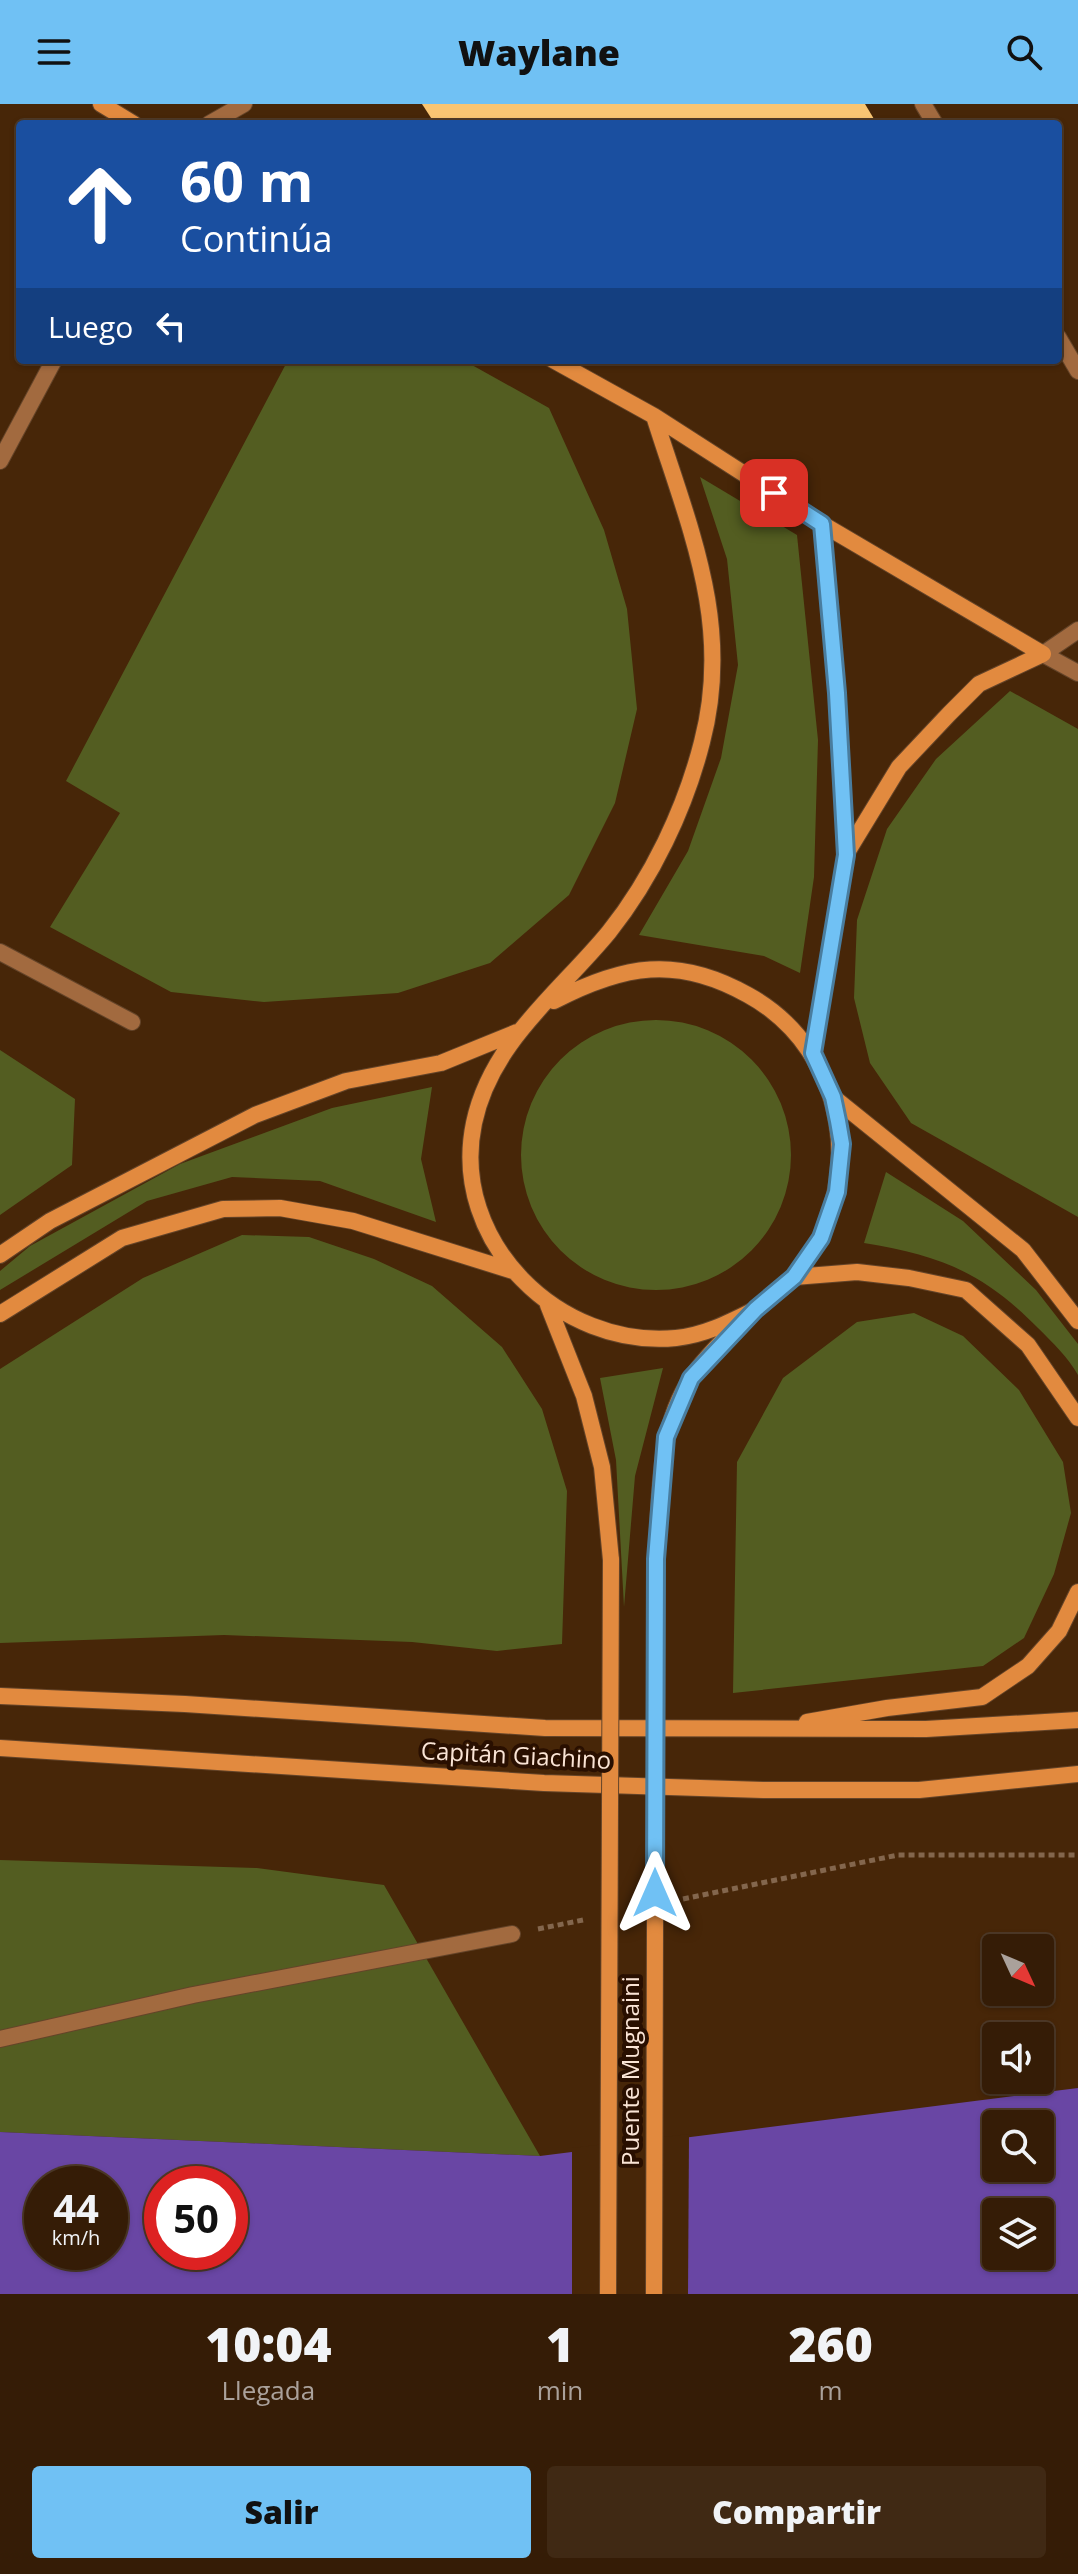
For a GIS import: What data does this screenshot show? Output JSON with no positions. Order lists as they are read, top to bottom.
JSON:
{
  "streets": {
    "main road": ["Capitán Giachino", "Puente Mugnaini"]
  },
  "north": "bottom right",
  "page": {
    "header": "Waylane",
    "turn": ["60 m", "Continúa"],
    "then": "Luego",
    "speed": "44 km/h",
    "limit": "50",
    "eta": [
      "10:04",
      "Llegada",
      "1",
      "min",
      "260",
      "m"
    ],
    "buttons": ["Salir", "Compartir"]
  }
}
